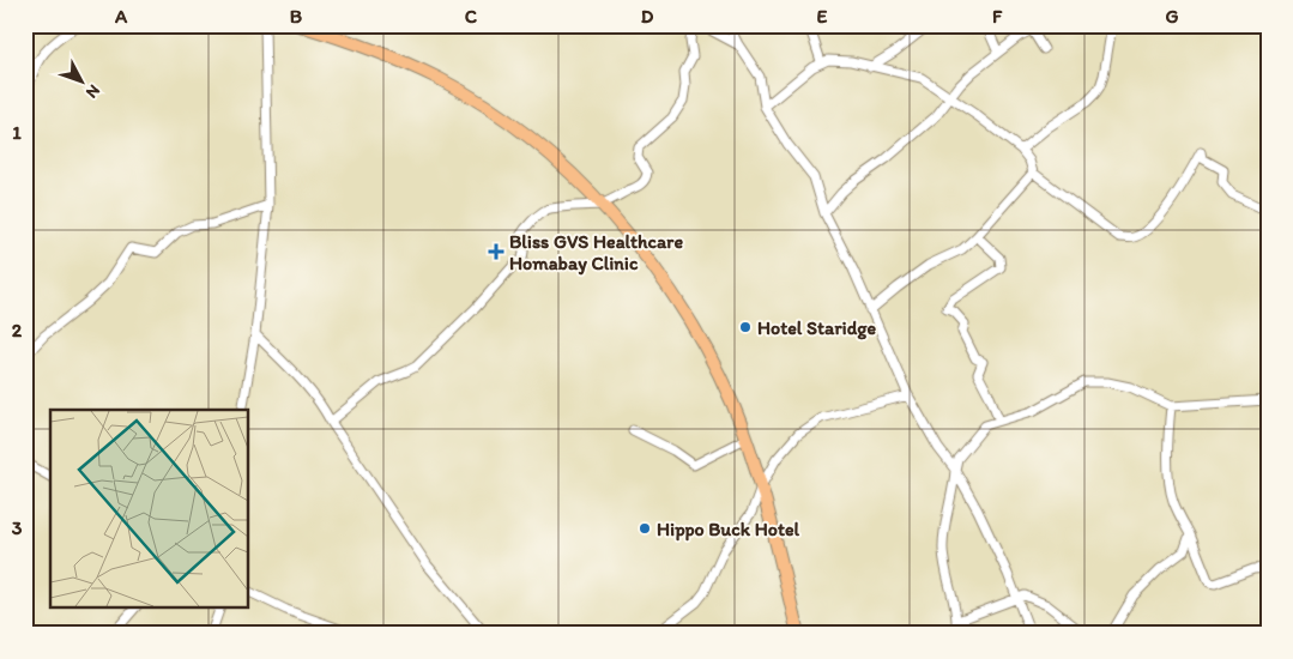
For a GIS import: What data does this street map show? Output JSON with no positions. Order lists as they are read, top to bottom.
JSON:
{
  "places": {
    "health": ["Bliss GVS Healthcare Homabay Clinic"],
    "other": ["Hotel Staridge", "Hippo Buck Hotel"]
  },
  "north": "bottom right",
  "grid": {
    "columns": [
      "A",
      "B",
      "C",
      "D",
      "E",
      "F",
      "G"
    ],
    "rows": ["1", "2", "3"]
  }
}
